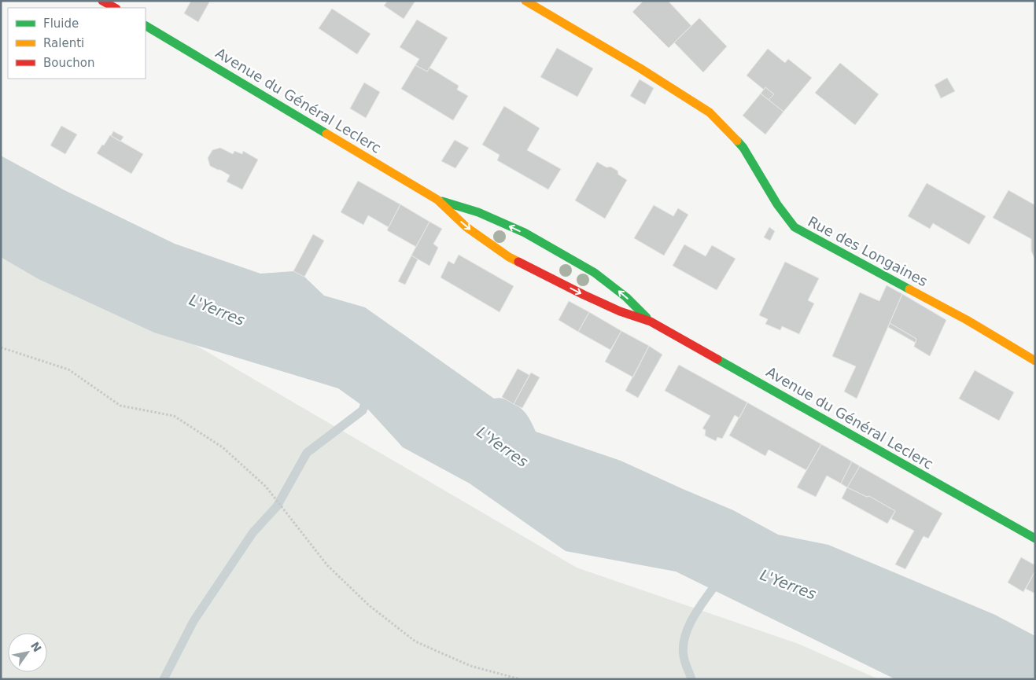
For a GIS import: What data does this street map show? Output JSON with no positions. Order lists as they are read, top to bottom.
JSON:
{
  "streets": {
    "street": ["Avenue du Général Leclerc", "Rue des Longaines"]
  },
  "water": ["L'Yerres"],
  "legend": ["Fluide", "Ralenti", "Bouchon"],
  "north": "top right"
}
